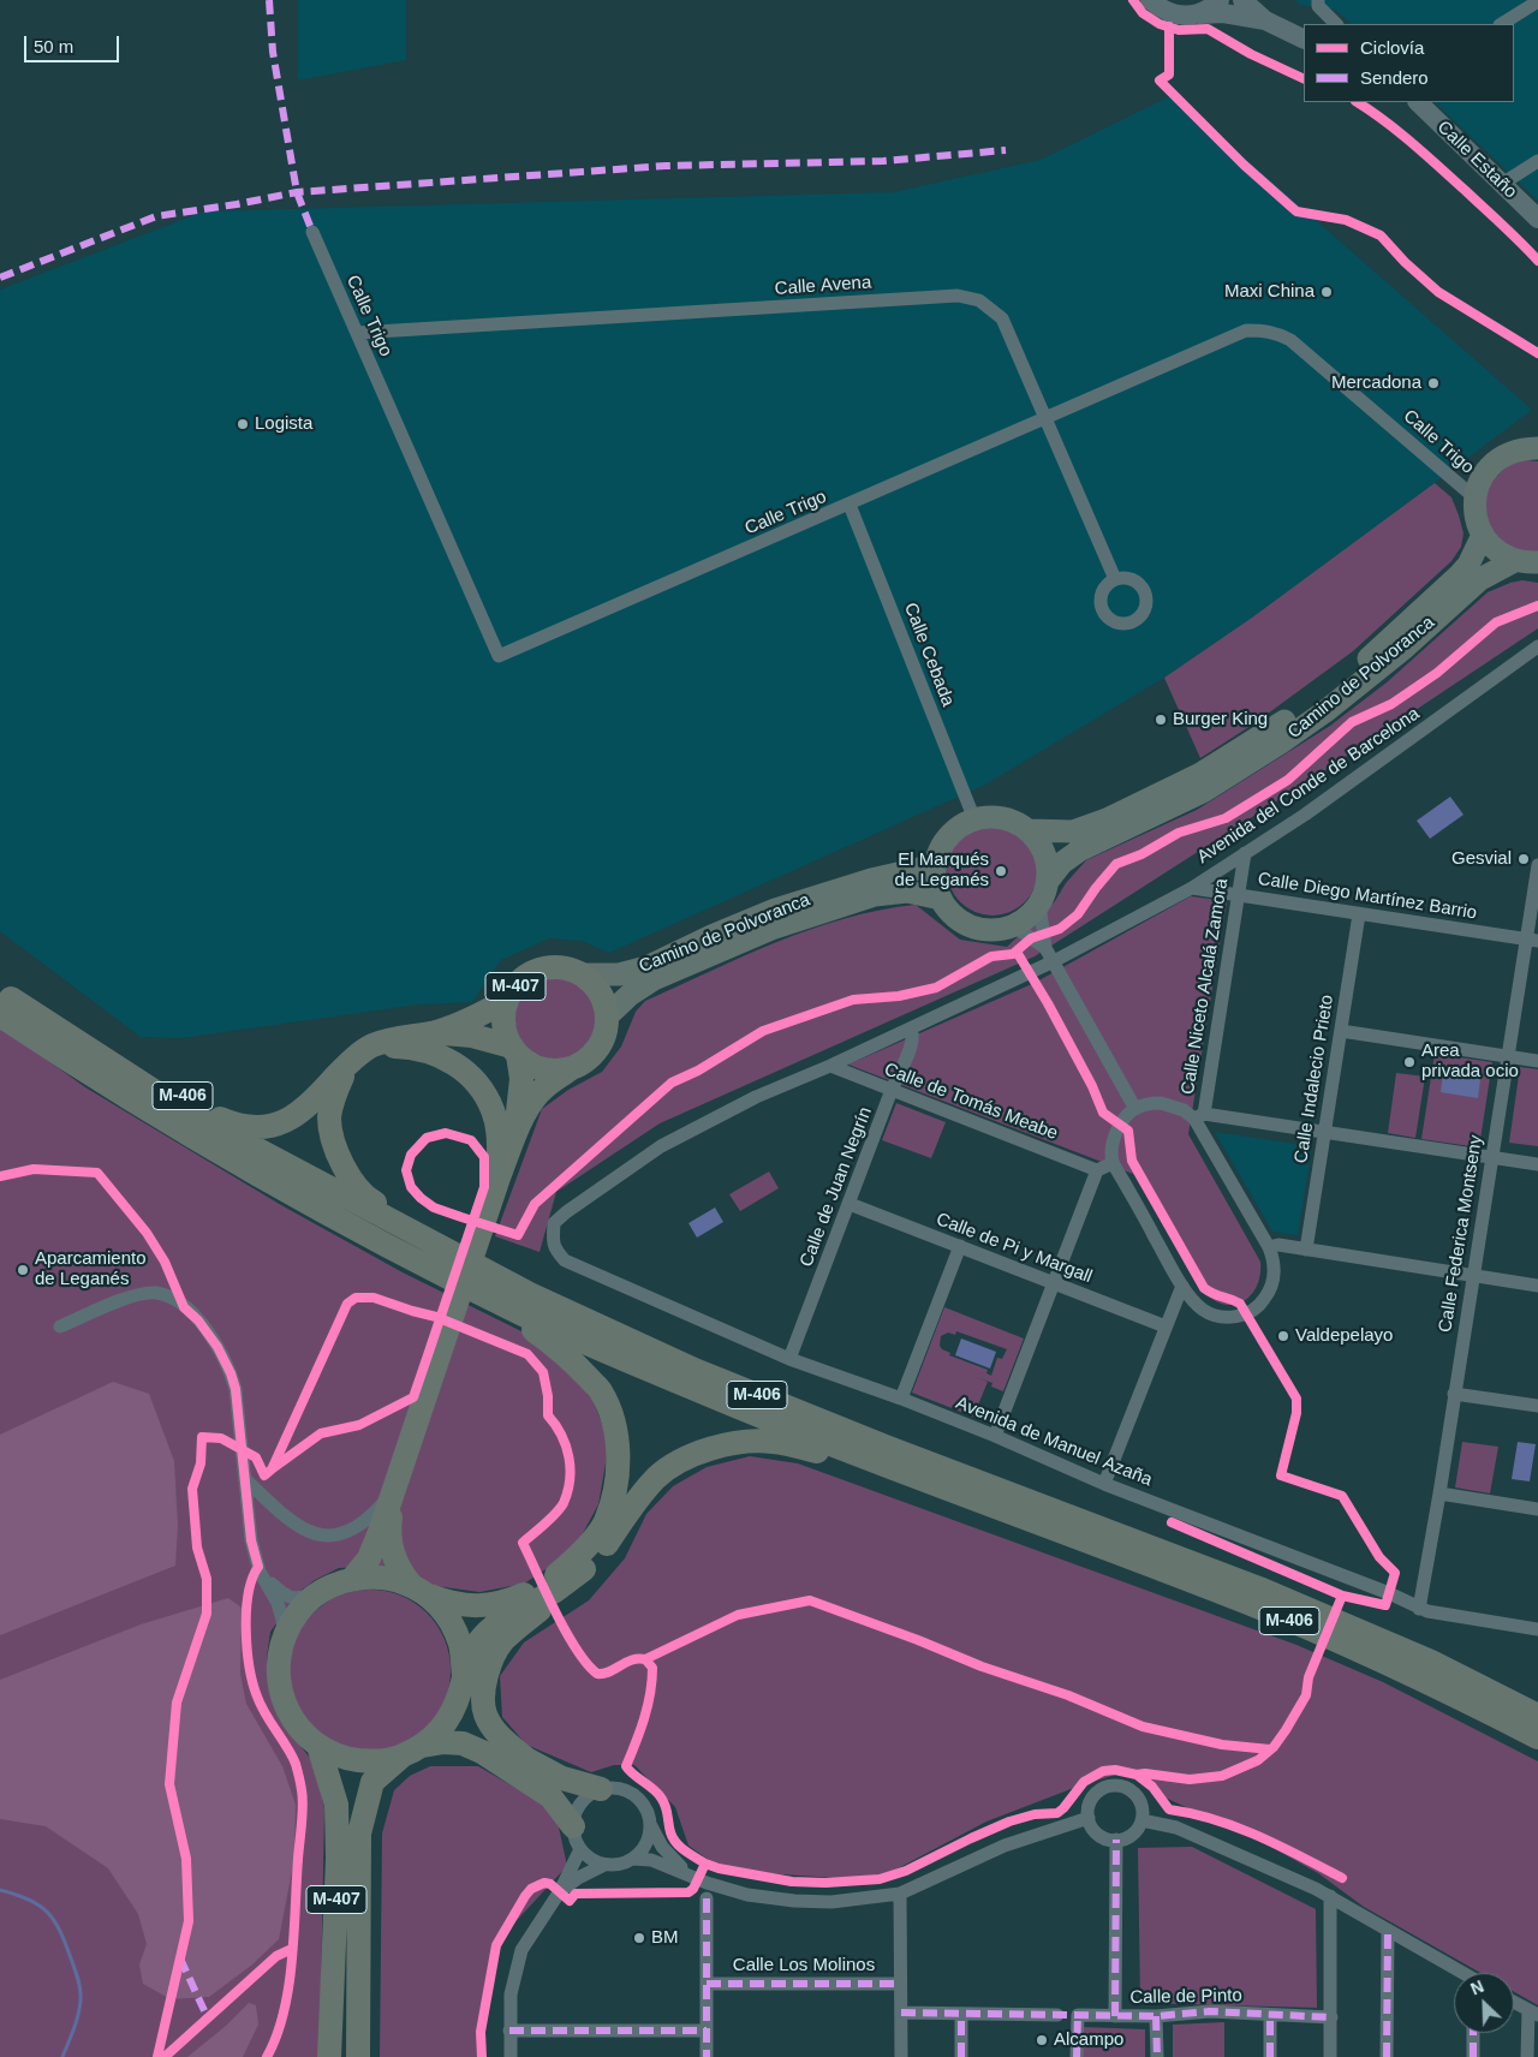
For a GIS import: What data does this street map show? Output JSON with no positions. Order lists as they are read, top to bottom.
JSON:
{
  "streets": {
    "highway": ["M-407", "M-406"],
    "main road": ["Calle Estaño", "Camino de Polvoranca"],
    "street": [
      "Calle Avena",
      "Calle Trigo",
      "Calle Cebada",
      "Avenida del Conde de Barcelona",
      "Calle Diego Martínez Barrio",
      "Calle Niceto Alcalá Zamora",
      "Calle Indalecio Prieto",
      "Calle de Tomás Meabe",
      "Calle de Juan Negrín",
      "Calle Federica Montseny",
      "Calle de Pi y Margall",
      "Avenida de Manuel Azaña",
      "Calle Los Molinos",
      "Calle de Pinto"
    ]
  },
  "crossings": [
    ["Calle Avena", "Calle Trigo"],
    ["Calle Trigo", "Calle Cebada"],
    ["Calle Cebada", "Camino de Polvoranca"],
    ["Camino de Polvoranca", "M-407"],
    ["Camino de Polvoranca", "M-406"],
    ["Avenida del Conde de Barcelona", "Calle Diego Martínez Barrio"],
    ["Avenida del Conde de Barcelona", "Calle Niceto Alcalá Zamora"],
    ["Avenida del Conde de Barcelona", "Calle de Tomás Meabe"],
    ["Avenida del Conde de Barcelona", "Calle de Juan Negrín"],
    ["Avenida del Conde de Barcelona", "Avenida de Manuel Azaña"],
    ["Calle Diego Martínez Barrio", "Calle Niceto Alcalá Zamora"],
    ["Calle Diego Martínez Barrio", "Calle Indalecio Prieto"],
    ["Calle Diego Martínez Barrio", "Calle Federica Montseny"],
    ["M-407", "M-406"],
    ["Calle de Tomás Meabe", "Calle de Juan Negrín"],
    ["Calle de Juan Negrín", "Calle de Pi y Margall"],
    ["Calle de Juan Negrín", "Avenida de Manuel Azaña"],
    ["Calle Federica Montseny", "Avenida de Manuel Azaña"]
  ],
  "places": [
    "Maxi China",
    "Mercadona",
    "Logista",
    "Burger King",
    "Gesvial",
    "El Marqués de Leganés",
    "Area privada ocio",
    "Aparcamiento de Leganés",
    "Valdepelayo",
    "BM",
    "Alcampo"
  ],
  "legend": ["Ciclovía", "Sendero"],
  "scale_bar": "50 m",
  "north": "top left"
}
